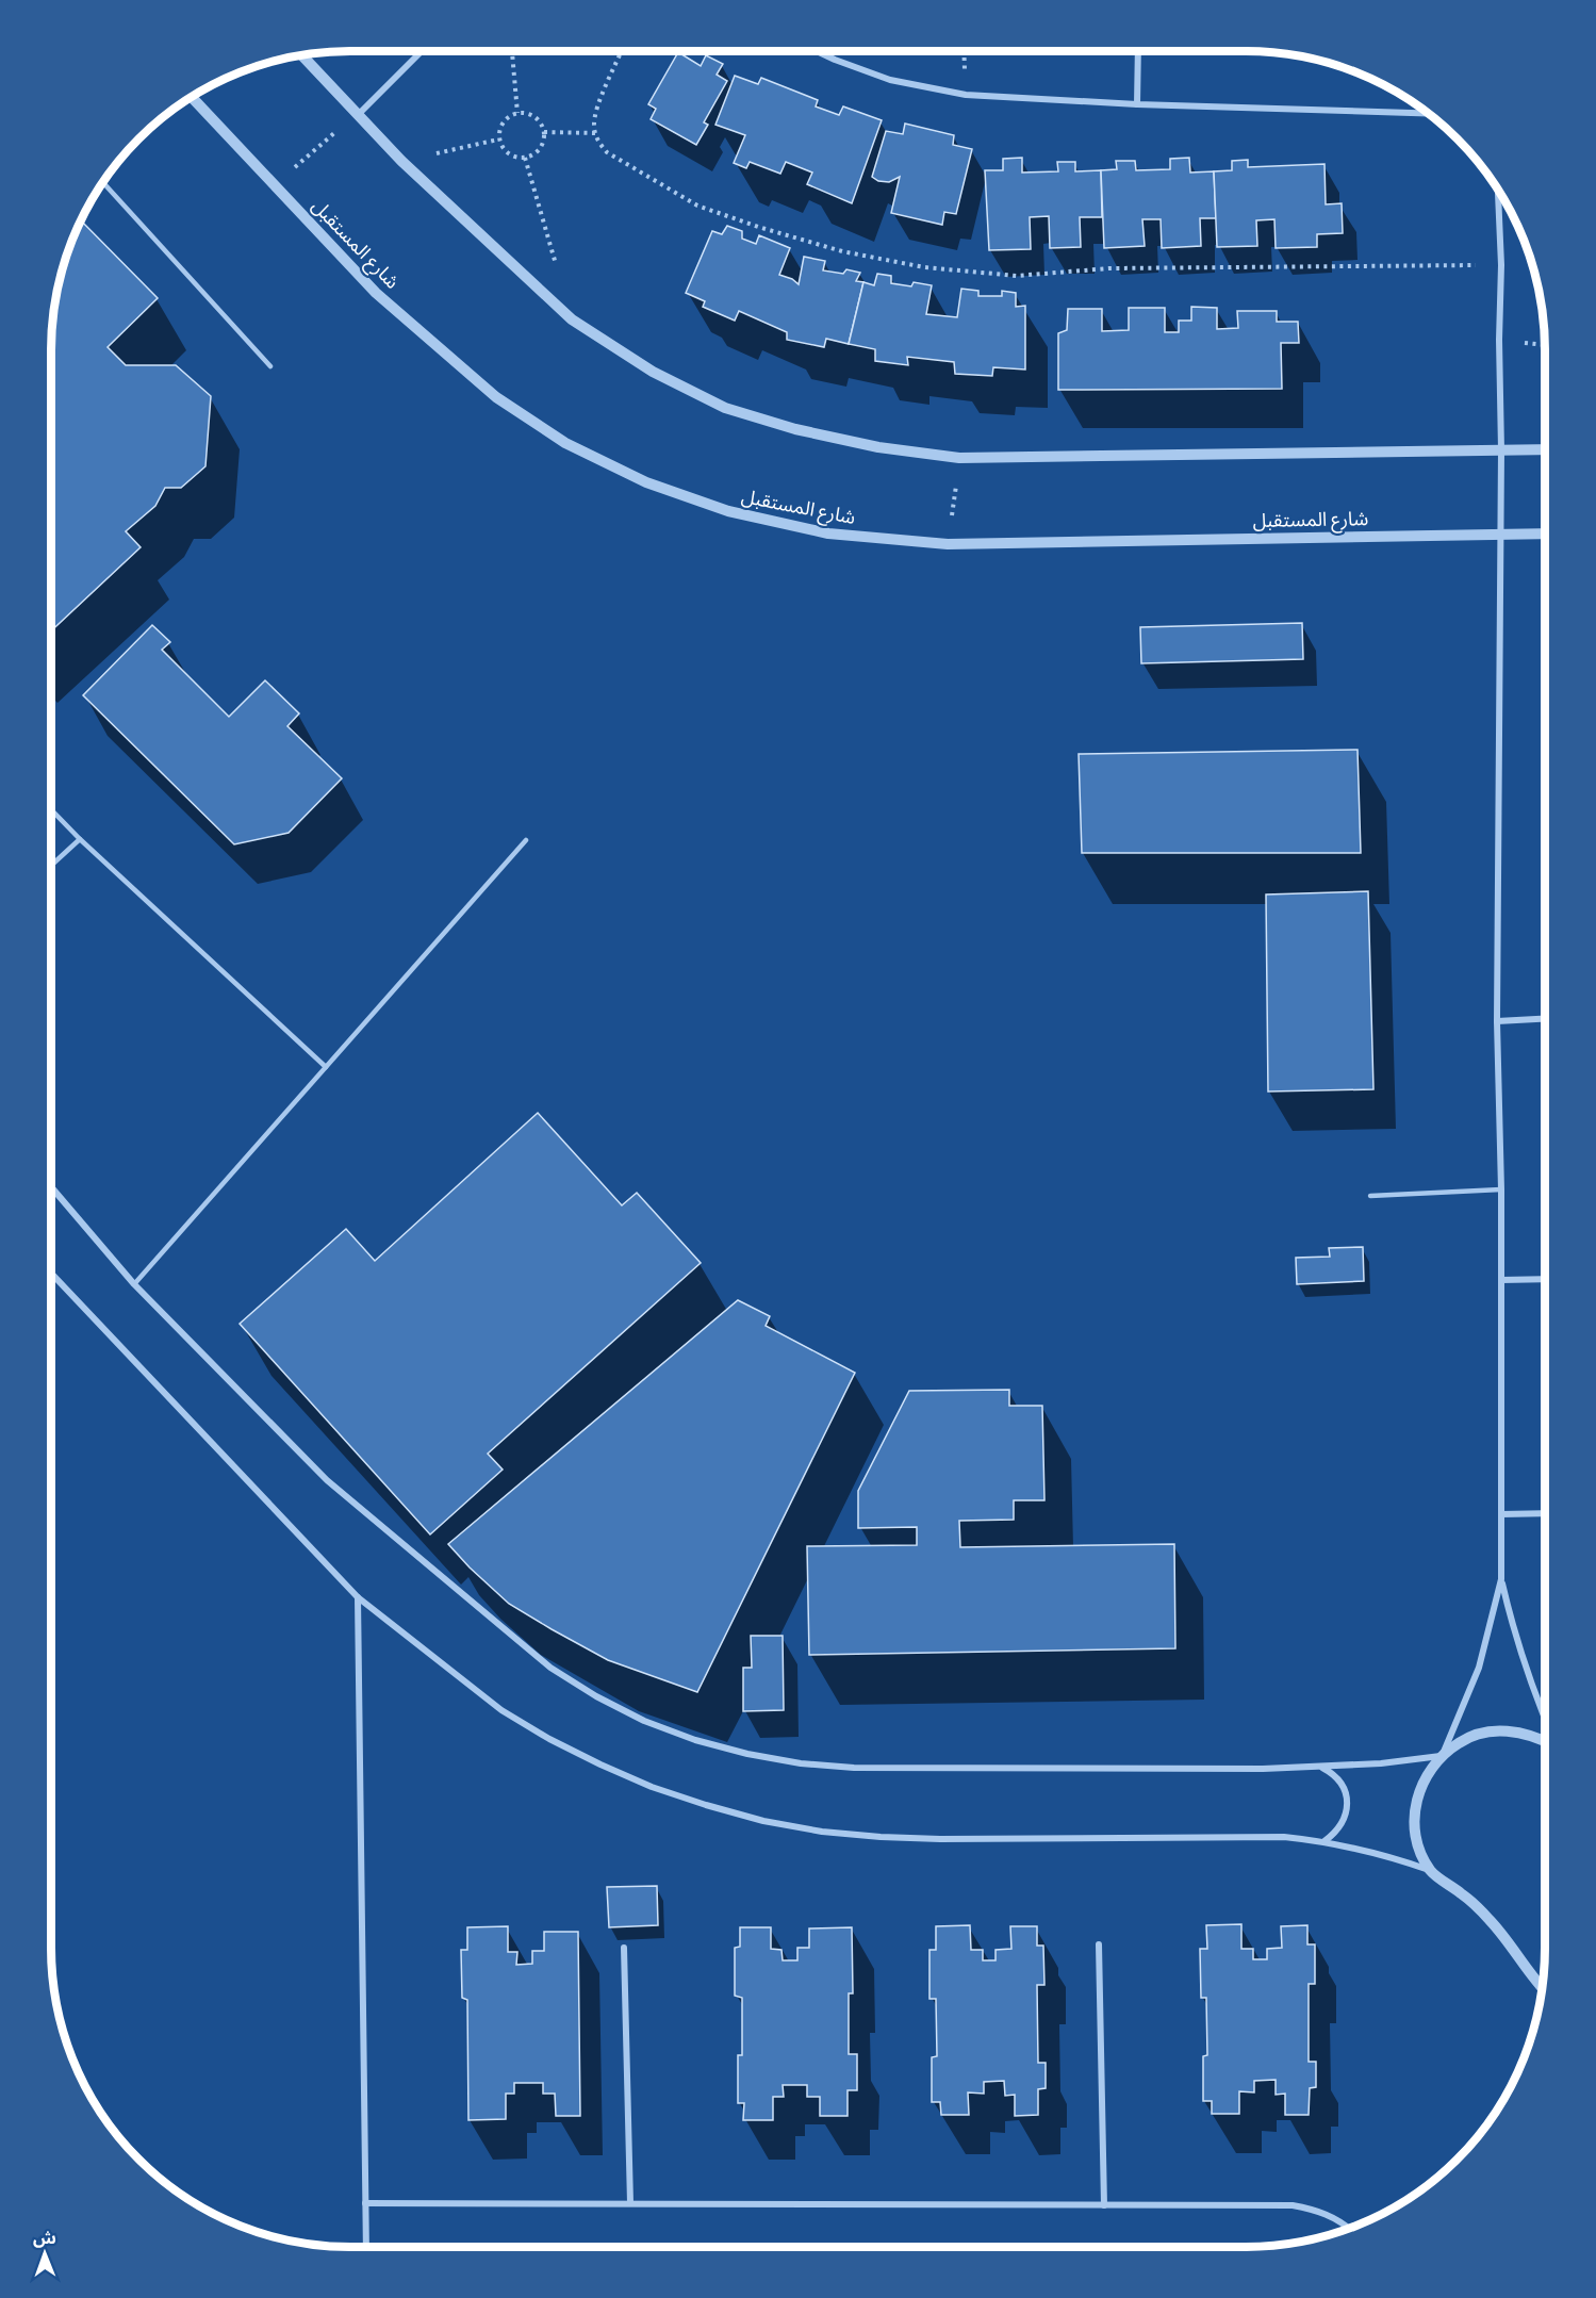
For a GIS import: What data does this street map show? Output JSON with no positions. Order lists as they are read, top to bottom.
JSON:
{
  "streets": {
    "street": ["شارع المستقبل"]
  },
  "north": "top"
}
